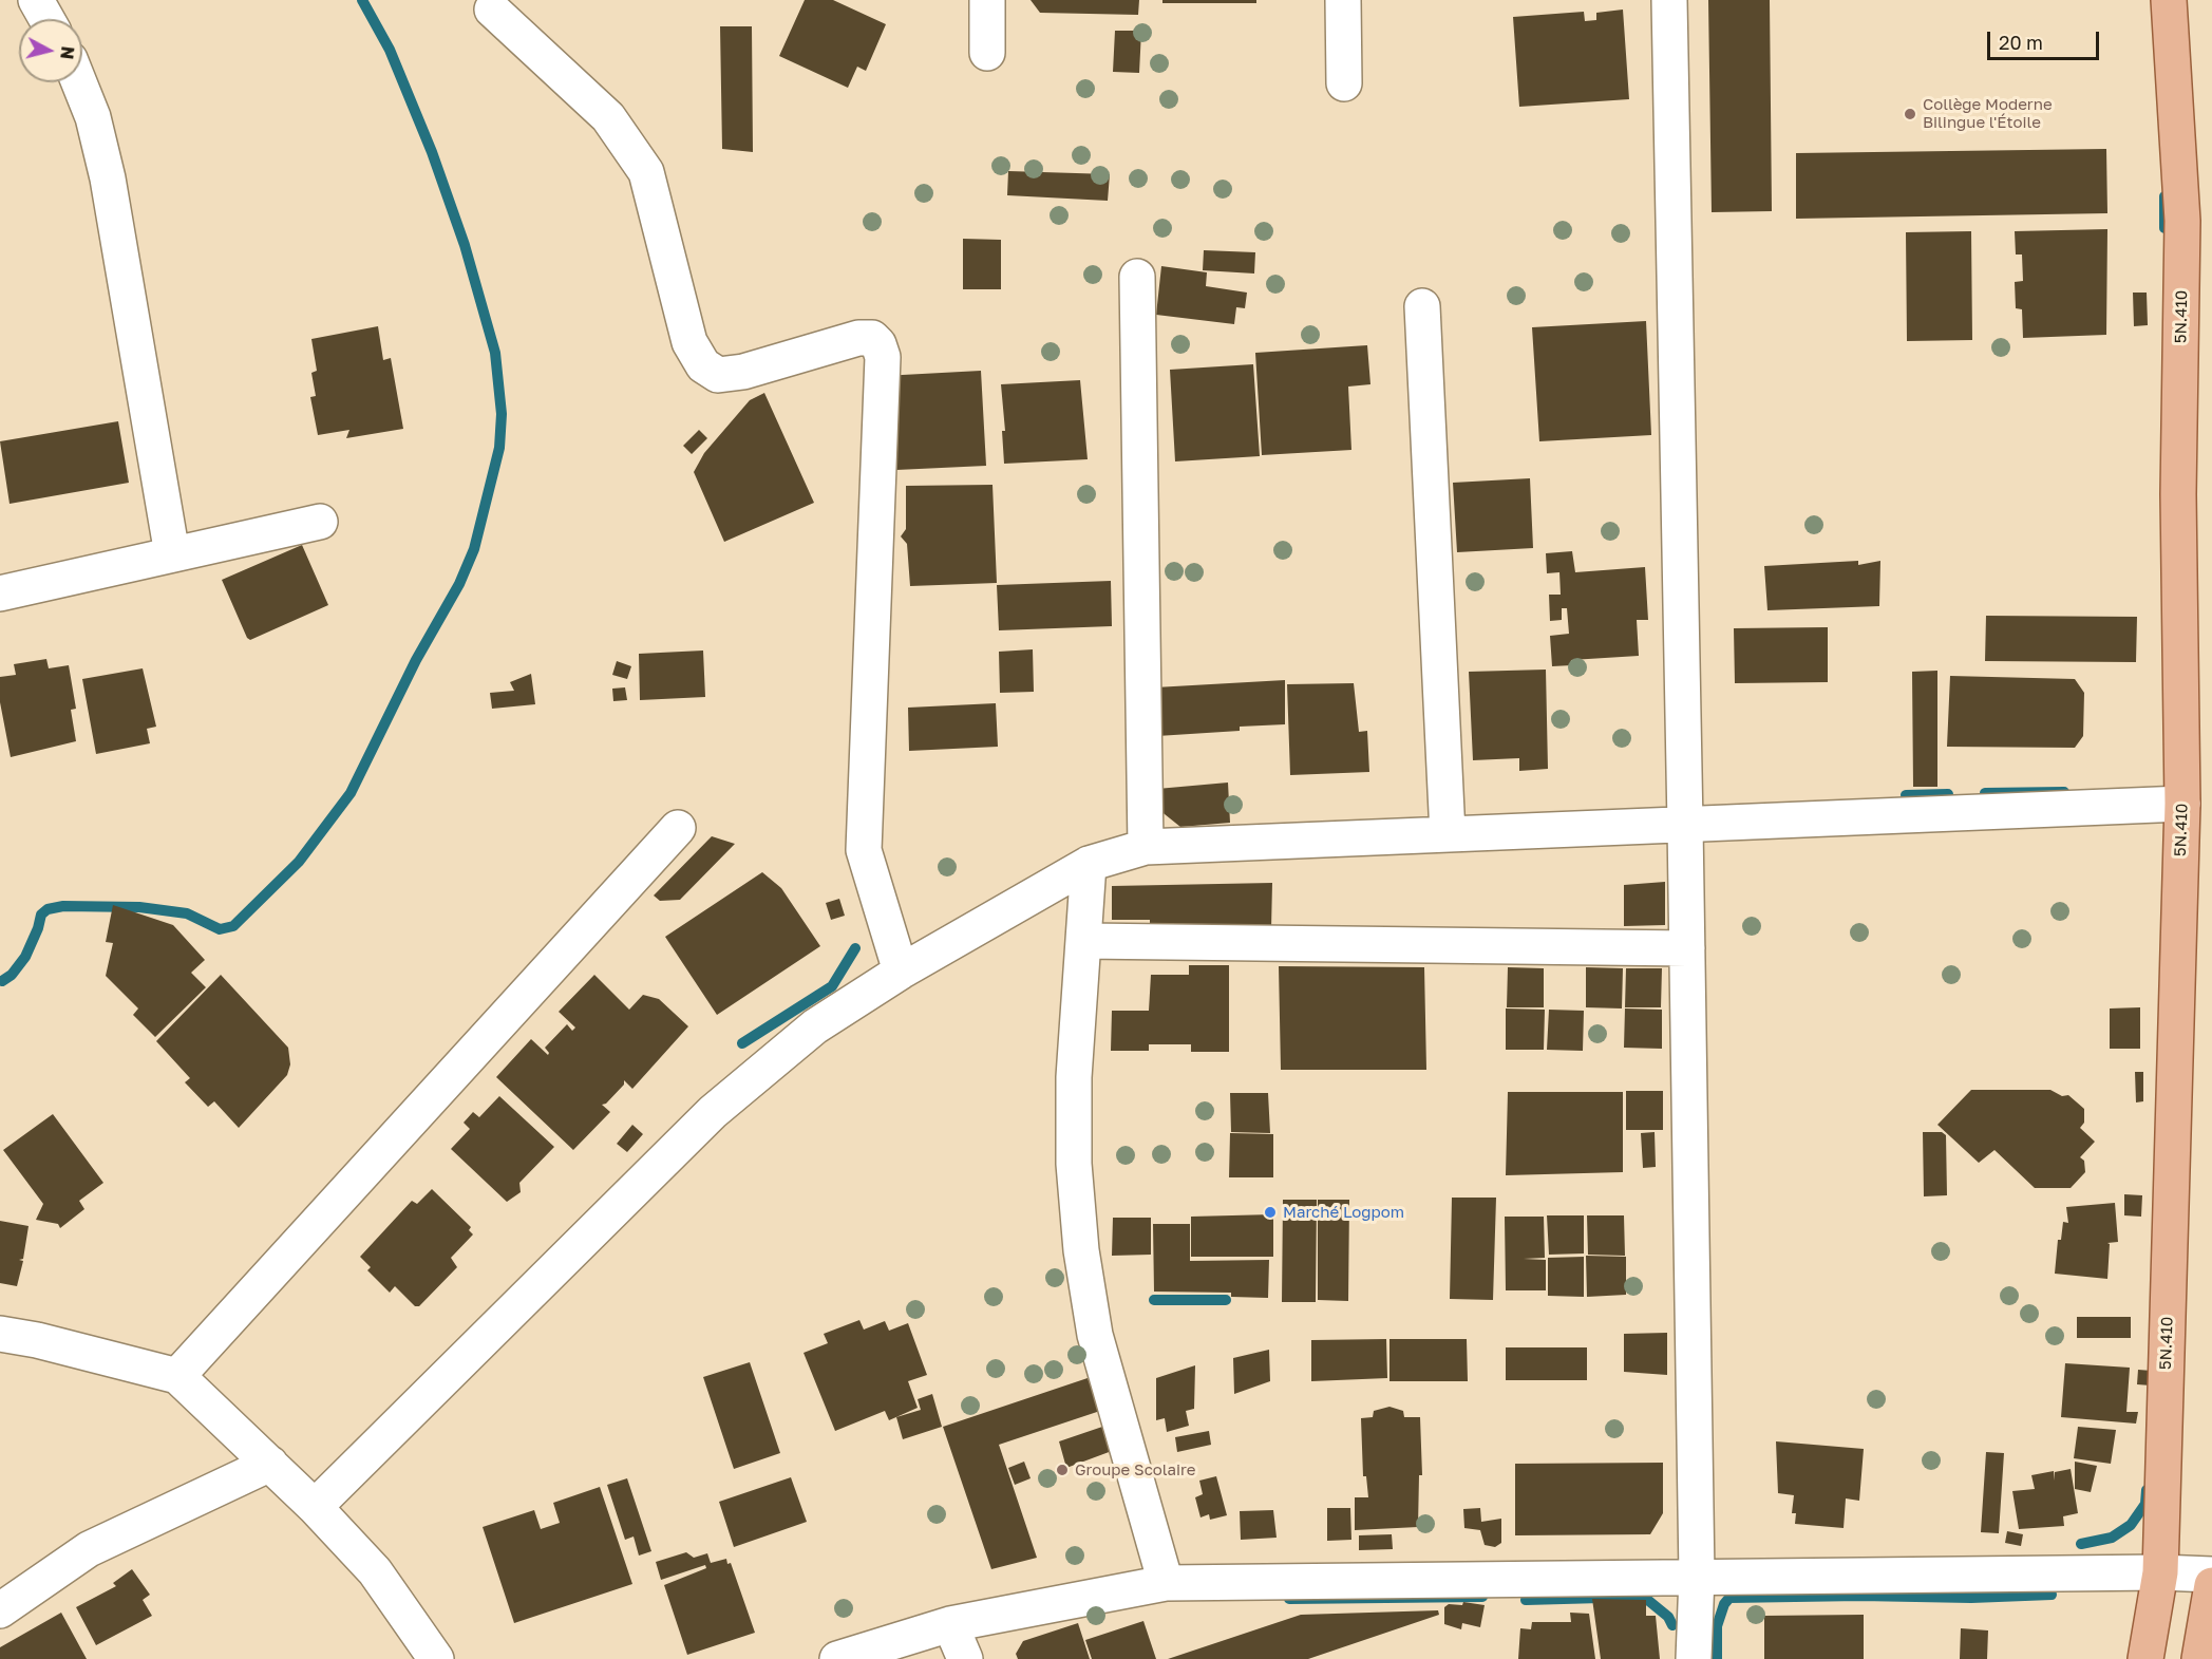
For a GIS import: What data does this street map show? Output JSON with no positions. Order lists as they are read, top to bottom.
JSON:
{
  "streets": {
    "main road": ["5N.410"]
  },
  "places": ["Collège Moderne Bilingue l'Étoile", "Marché Logpom", "Groupe Scolaire"],
  "scale_bar": "20 m",
  "north": "right"
}
